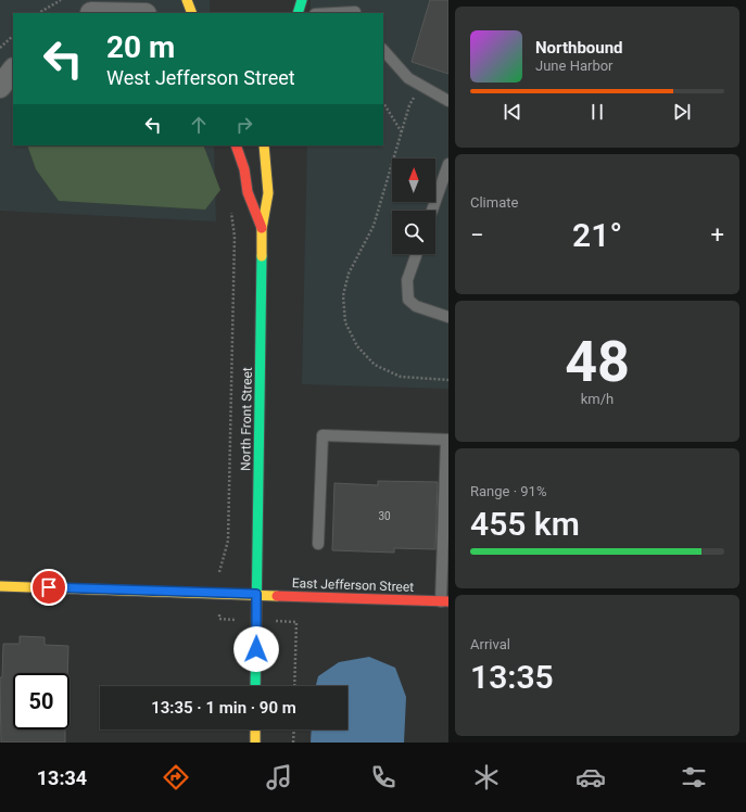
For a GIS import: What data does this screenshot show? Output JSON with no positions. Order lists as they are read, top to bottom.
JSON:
{
  "streets": {
    "main road": ["North Front Street", "East Jefferson Street"]
  },
  "crossings": [
    ["North Front Street", "East Jefferson Street"]
  ],
  "house_numbers": ["30"],
  "north": "top",
  "page": {
    "turn": ["20 m", "West Jefferson Street"],
    "song": ["Northbound", "June Harbor"],
    "tile": [
      "Climate",
      ["48", "km/h"],
      ["Range · 91%", "455 km"],
      ["Arrival", "13:35"]
    ],
    "heat": ["−", "21°", "+"],
    "limit": "50",
    "trip": "13:35 · 1 min · 90 m",
    "tabs": "13:34"
  }
}
